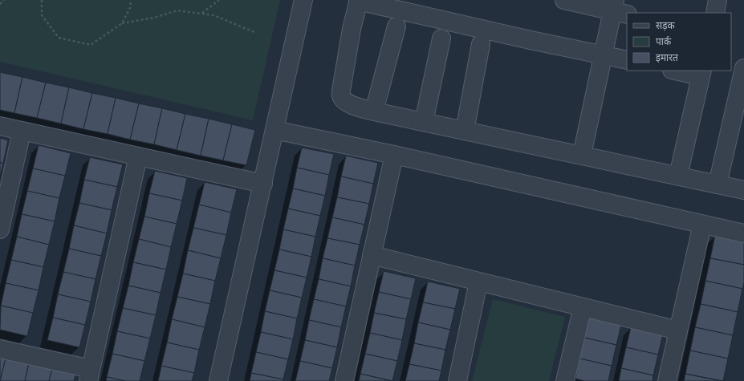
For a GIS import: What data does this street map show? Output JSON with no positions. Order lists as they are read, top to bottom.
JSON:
{
  "legend": ["सड़क", "पार्क", "इमारत"]
}
